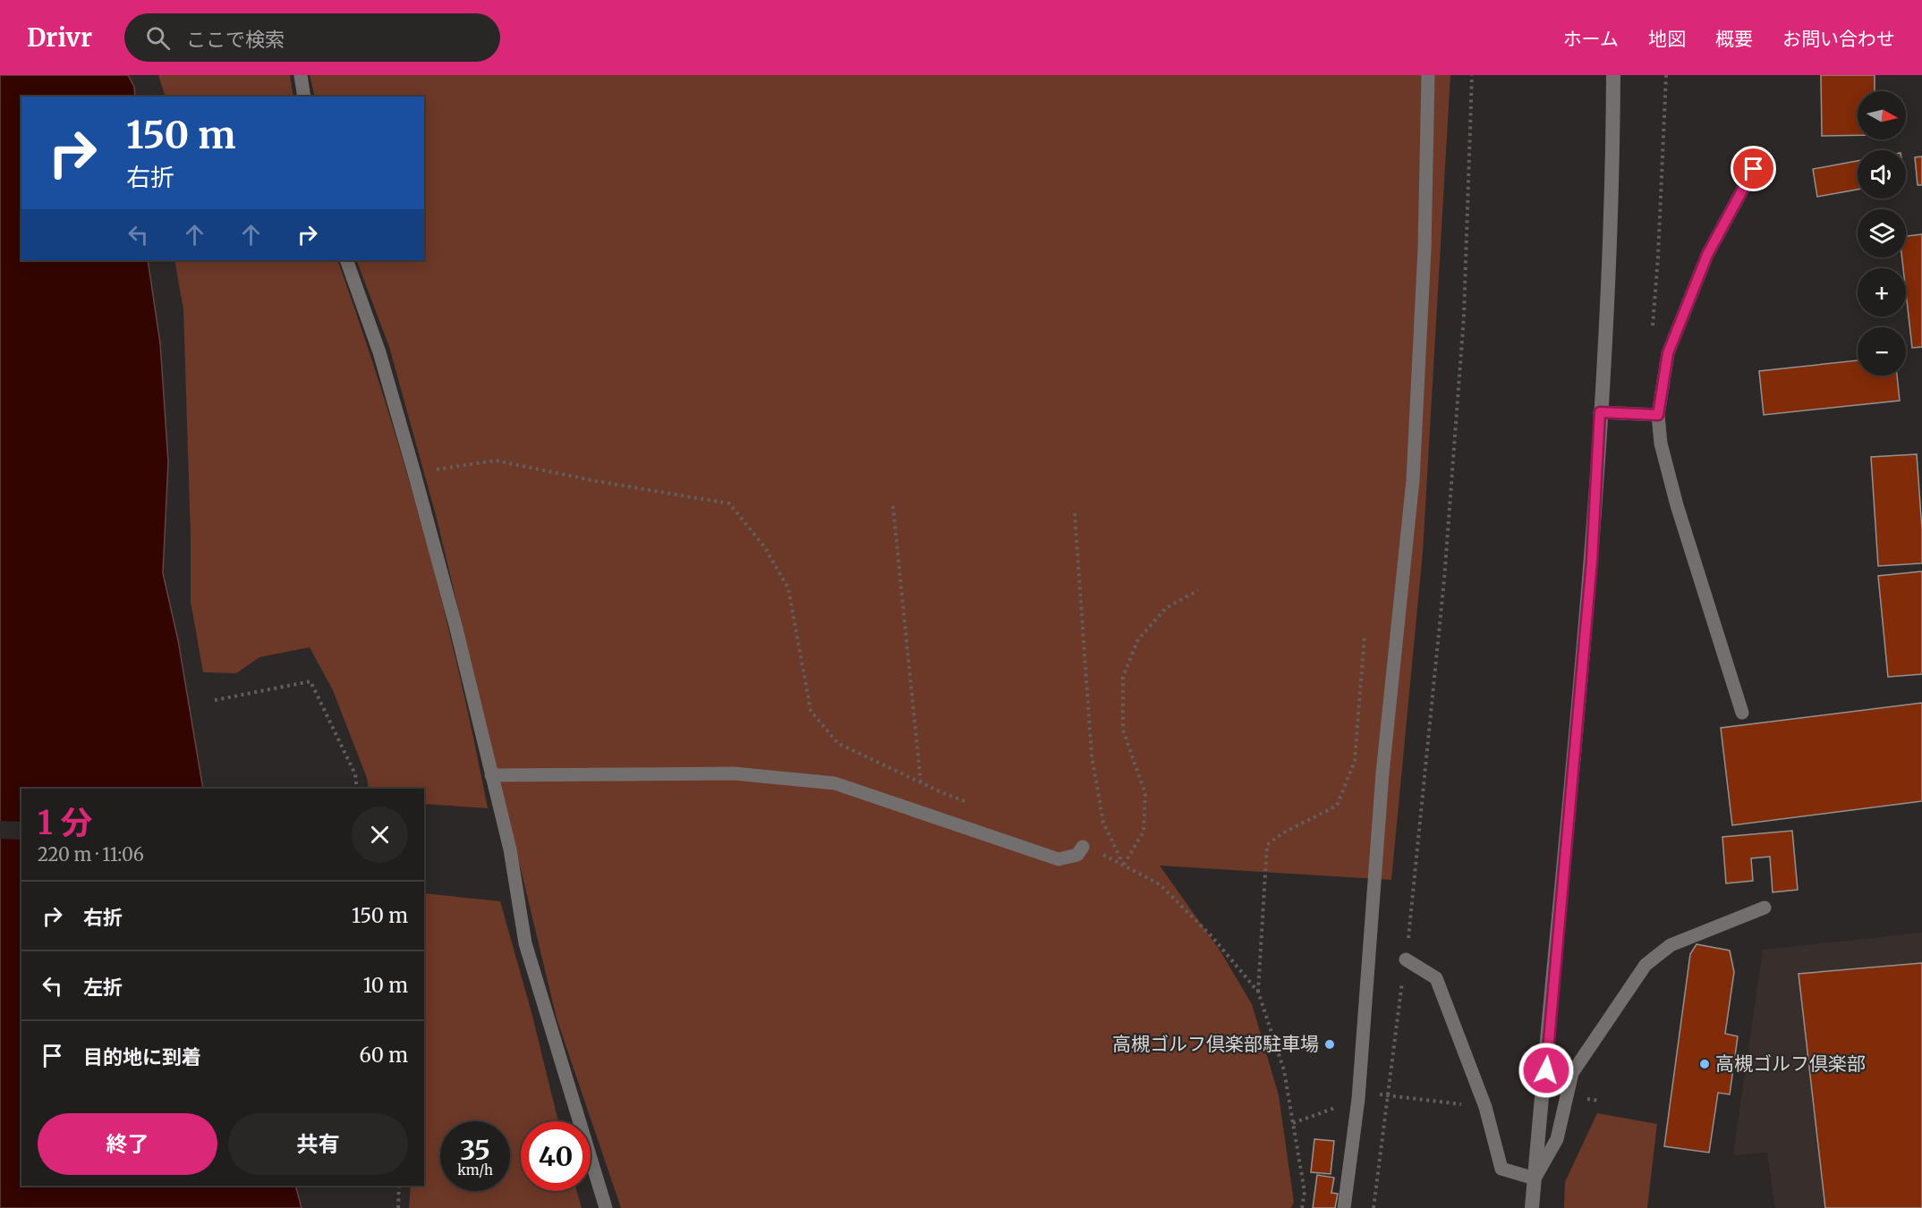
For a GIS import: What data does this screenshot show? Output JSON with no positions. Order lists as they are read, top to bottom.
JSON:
{
  "places": ["高槻ゴルフ倶楽部駐車場", "高槻ゴルフ倶楽部"],
  "north": "right",
  "page": {
    "header": "Drivr",
    "search": "ここで検索",
    "nav": [
      "ホーム",
      "地図",
      "概要",
      "お問い合わせ"
    ],
    "map_buttons": ["+", "−"],
    "turn": ["150 m", "右折"],
    "heading": ["1 分", "220 m · 11:06"],
    "list": [
      {
        "name": "右折",
        "value": "150 m"
      },
      {
        "name": "左折",
        "value": "10 m"
      },
      {
        "name": "目的地に到着",
        "value": "60 m"
      }
    ],
    "buttons": ["終了", "共有"],
    "speed": "35 km/h",
    "limit": "40"
  }
}
